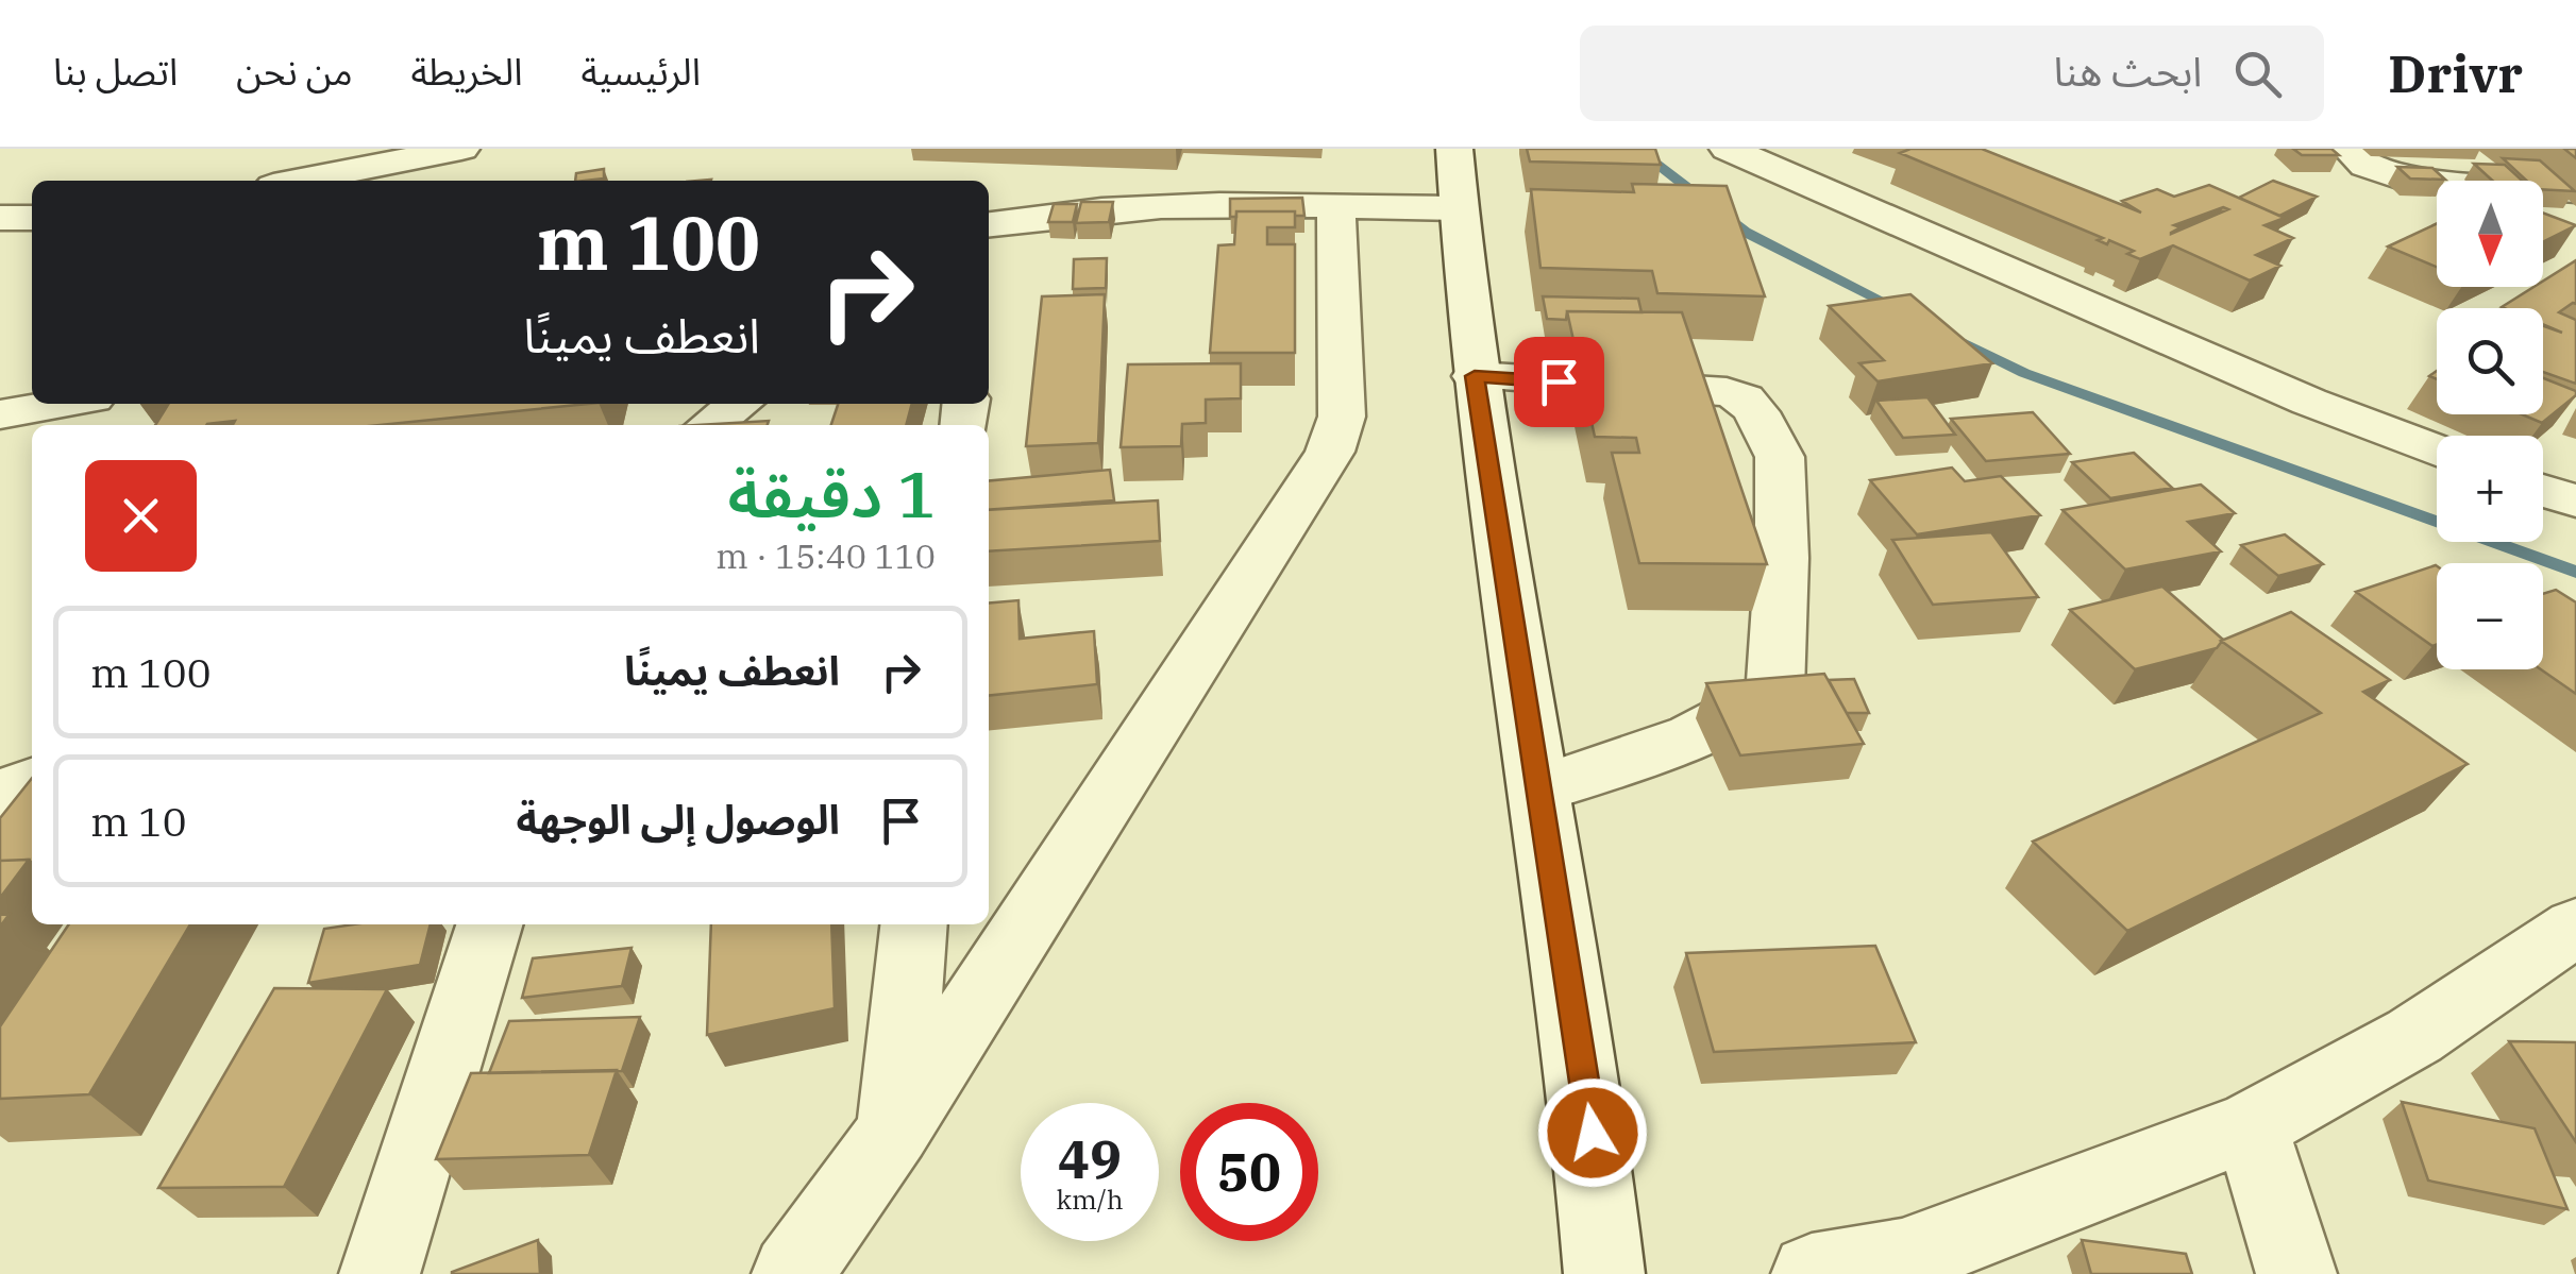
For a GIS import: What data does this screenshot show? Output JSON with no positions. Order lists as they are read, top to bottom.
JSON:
{
  "north": "bottom",
  "page": {
    "header": "Drivr",
    "search": "ابحث هنا",
    "nav": [
      "الرئيسية",
      "الخريطة",
      "من نحن",
      "اتصل بنا"
    ],
    "map_buttons": ["+", "−"],
    "turn": ["100 m", "انعطف يمينًا"],
    "heading": ["1 دقيقة", "110 m · 15:40"],
    "list": [
      {
        "name": "انعطف يمينًا",
        "value": "100 m"
      },
      {
        "name": "الوصول إلى الوجهة",
        "value": "10 m"
      }
    ],
    "speed": "49 km/h",
    "limit": "50"
  }
}
